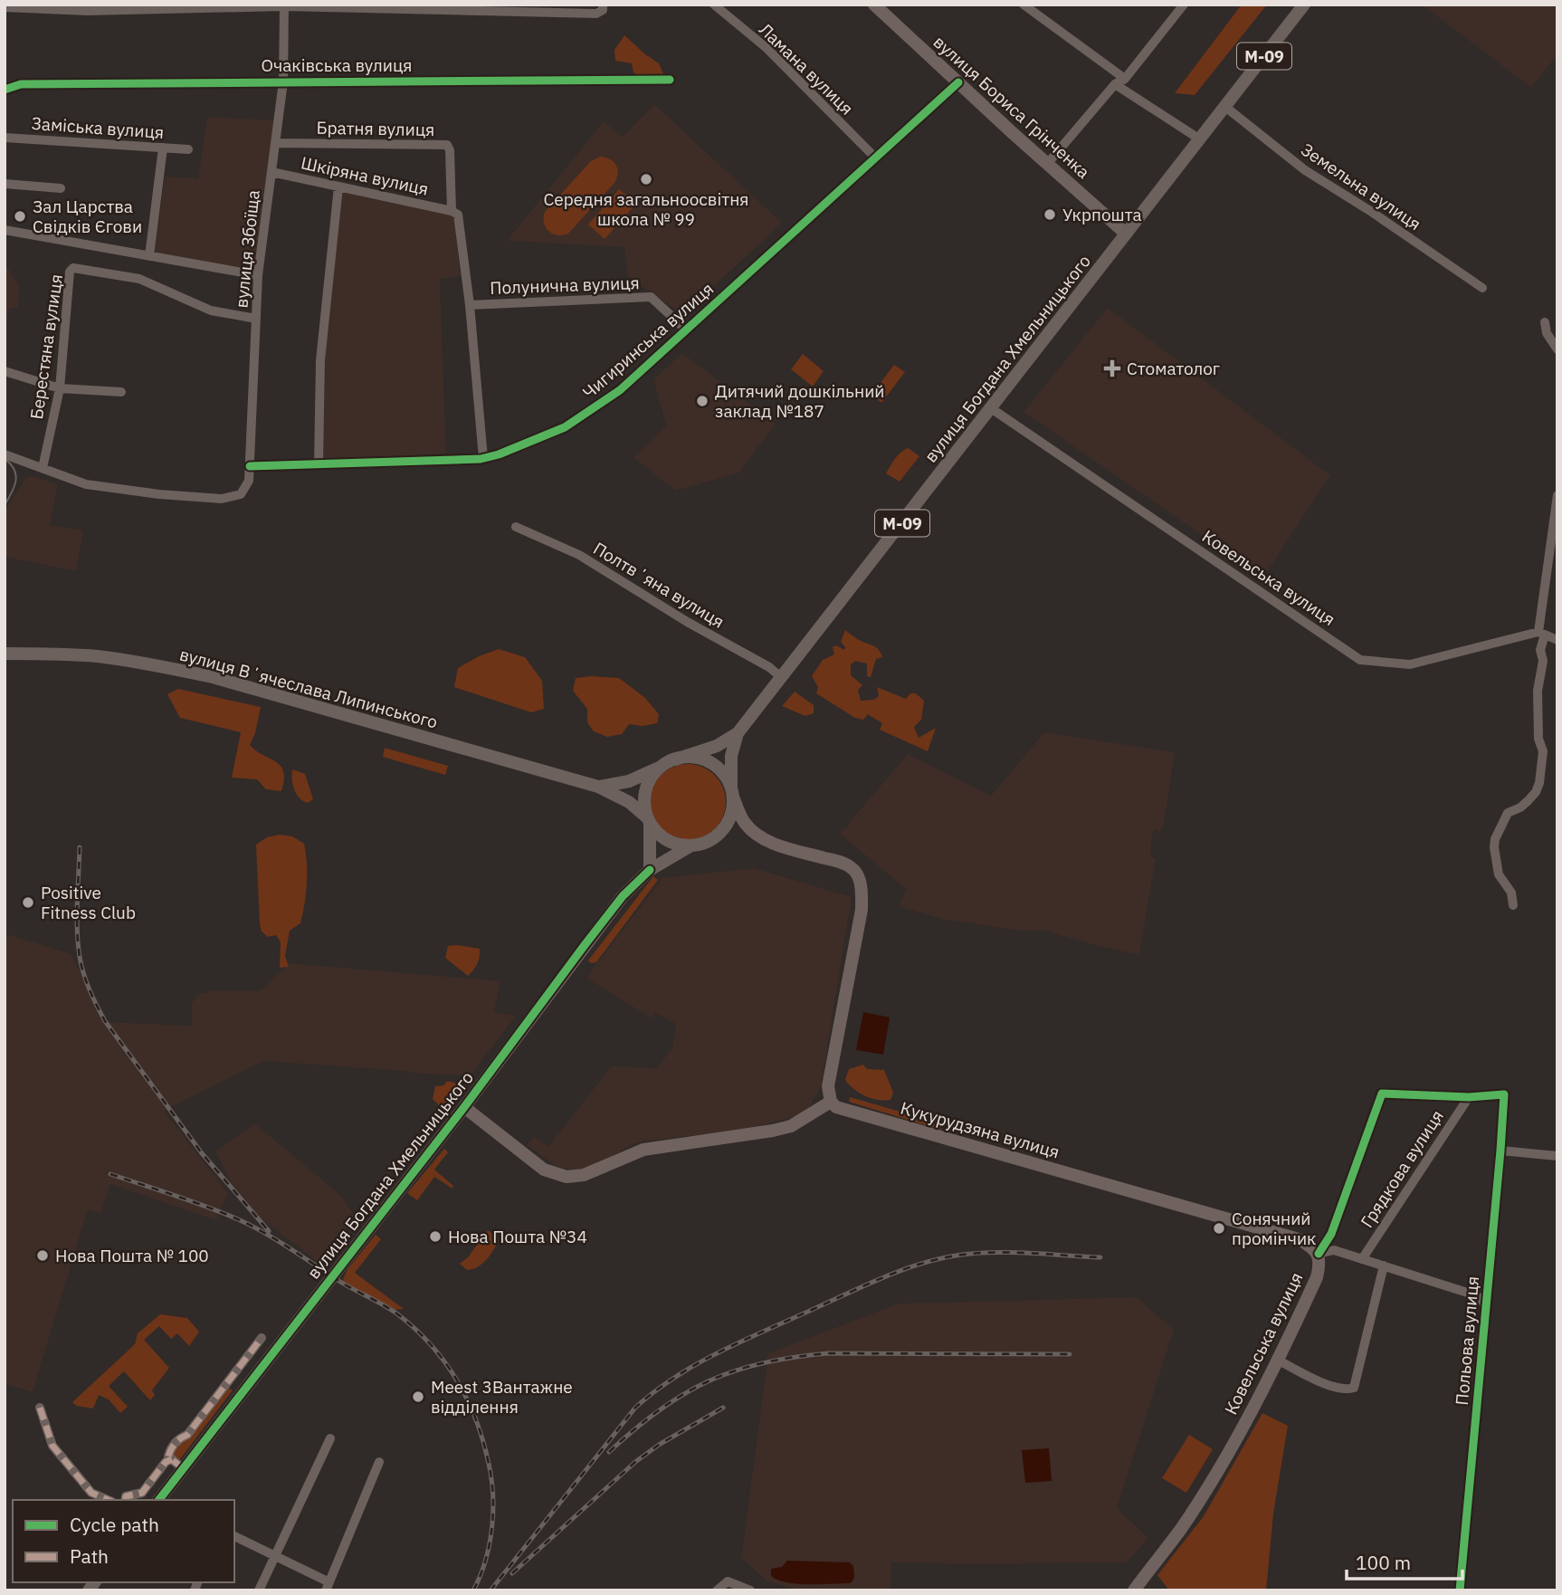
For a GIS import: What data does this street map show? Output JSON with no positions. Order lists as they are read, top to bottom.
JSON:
{
  "streets": {
    "main road": [
      "М-09",
      "вулиця Бориса Грінченка",
      "вулиця Богдана Хмельницького",
      "Ковельська вулиця",
      "вулиця Вʼячеслава Липинського",
      "Кукурудзяна вулиця"
    ],
    "street": [
      "Очаківська вулиця",
      "Ламана вулиця",
      "Заміська вулиця",
      "Братня вулиця",
      "Шкіряна вулиця",
      "Земельна вулиця",
      "вулиця Збоїща",
      "Полунична вулиця",
      "Чигиринська вулиця",
      "Берестяна вулиця",
      "Полтвʼяна вулиця",
      "Грядкова вулиця",
      "Польова вулиця"
    ]
  },
  "crossings": [
    ["М-09", "вулиця Богдана Хмельницького"],
    ["М-09", "вулиця Вʼячеслава Липинського"],
    ["Очаківська вулиця", "вулиця Збоїща"],
    ["Ламана вулиця", "Чигиринська вулиця"],
    ["вулиця Бориса Грінченка", "Чигиринська вулиця"],
    ["вулиця Бориса Грінченка", "вулиця Богдана Хмельницького"],
    ["Братня вулиця", "Шкіряна вулиця"],
    ["Братня вулиця", "вулиця Збоїща"],
    ["Братня вулиця", "Полунична вулиця"],
    ["Шкіряна вулиця", "вулиця Збоїща"],
    ["Шкіряна вулиця", "Полунична вулиця"],
    ["Земельна вулиця", "вулиця Богдана Хмельницького"],
    ["вулиця Збоїща", "Чигиринська вулиця"],
    ["вулиця Збоїща", "Берестяна вулиця"],
    ["Полунична вулиця", "Чигиринська вулиця"],
    ["вулиця Богдана Хмельницького", "Ковельська вулиця"],
    ["вулиця Богдана Хмельницького", "Полтвʼяна вулиця"],
    ["вулиця Богдана Хмельницького", "вулиця Вʼячеслава Липинського"],
    ["Ковельська вулиця", "Кукурудзяна вулиця"],
    ["Ковельська вулиця", "Грядкова вулиця"],
    ["Ковельська вулиця", "Польова вулиця"],
    ["Кукурудзяна вулиця", "Грядкова вулиця"],
    ["Кукурудзяна вулиця", "Польова вулиця"],
    ["Грядкова вулиця", "Польова вулиця"]
  ],
  "places": {
    "other": [
      "Середня загальноосвітня школа № 99",
      "Укрпошта",
      "Зал Царства Свідків Єгови",
      "Дитячий дошкільний заклад №187",
      "Positive Fitness Club",
      "Сонячний промінчик",
      "Нова Пошта №34",
      "Нова Пошта № 100",
      "Meest 3Вантажне відділення"
    ],
    "health": ["Стоматолог"]
  },
  "legend": ["Cycle path", "Path"],
  "scale_bar": "100 m"
}
